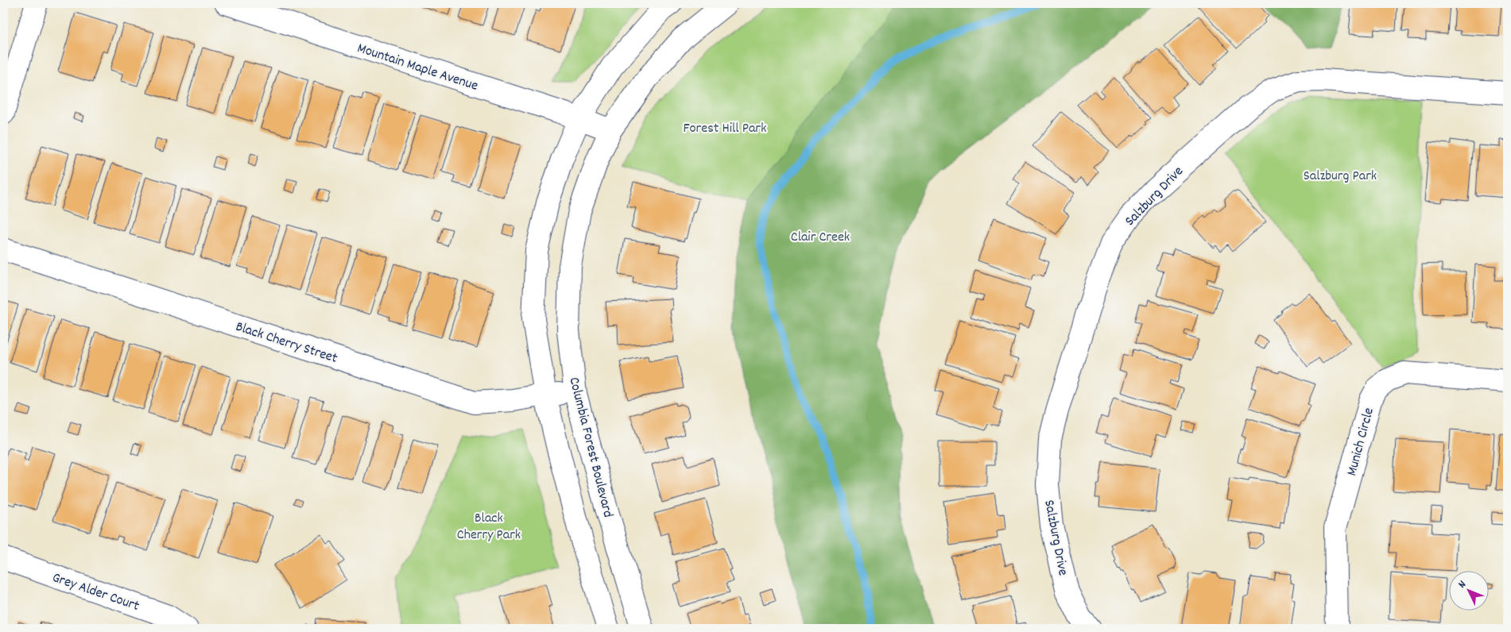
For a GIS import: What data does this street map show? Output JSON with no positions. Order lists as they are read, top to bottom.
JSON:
{
  "streets": {
    "street": [
      "Mountain Maple Avenue",
      "Salzburg Drive",
      "Black Cherry Street",
      "Munich Circle",
      "Columbia Forest Boulevard",
      "Grey Alder Court"
    ]
  },
  "crossings": [
    ["Mountain Maple Avenue", "Columbia Forest Boulevard"],
    ["Black Cherry Street", "Columbia Forest Boulevard"]
  ],
  "parks": [
    "Forest Hill Park",
    "Salzburg Park",
    "Clair Creek",
    "Black Cherry Park"
  ],
  "north": "top left"
}
